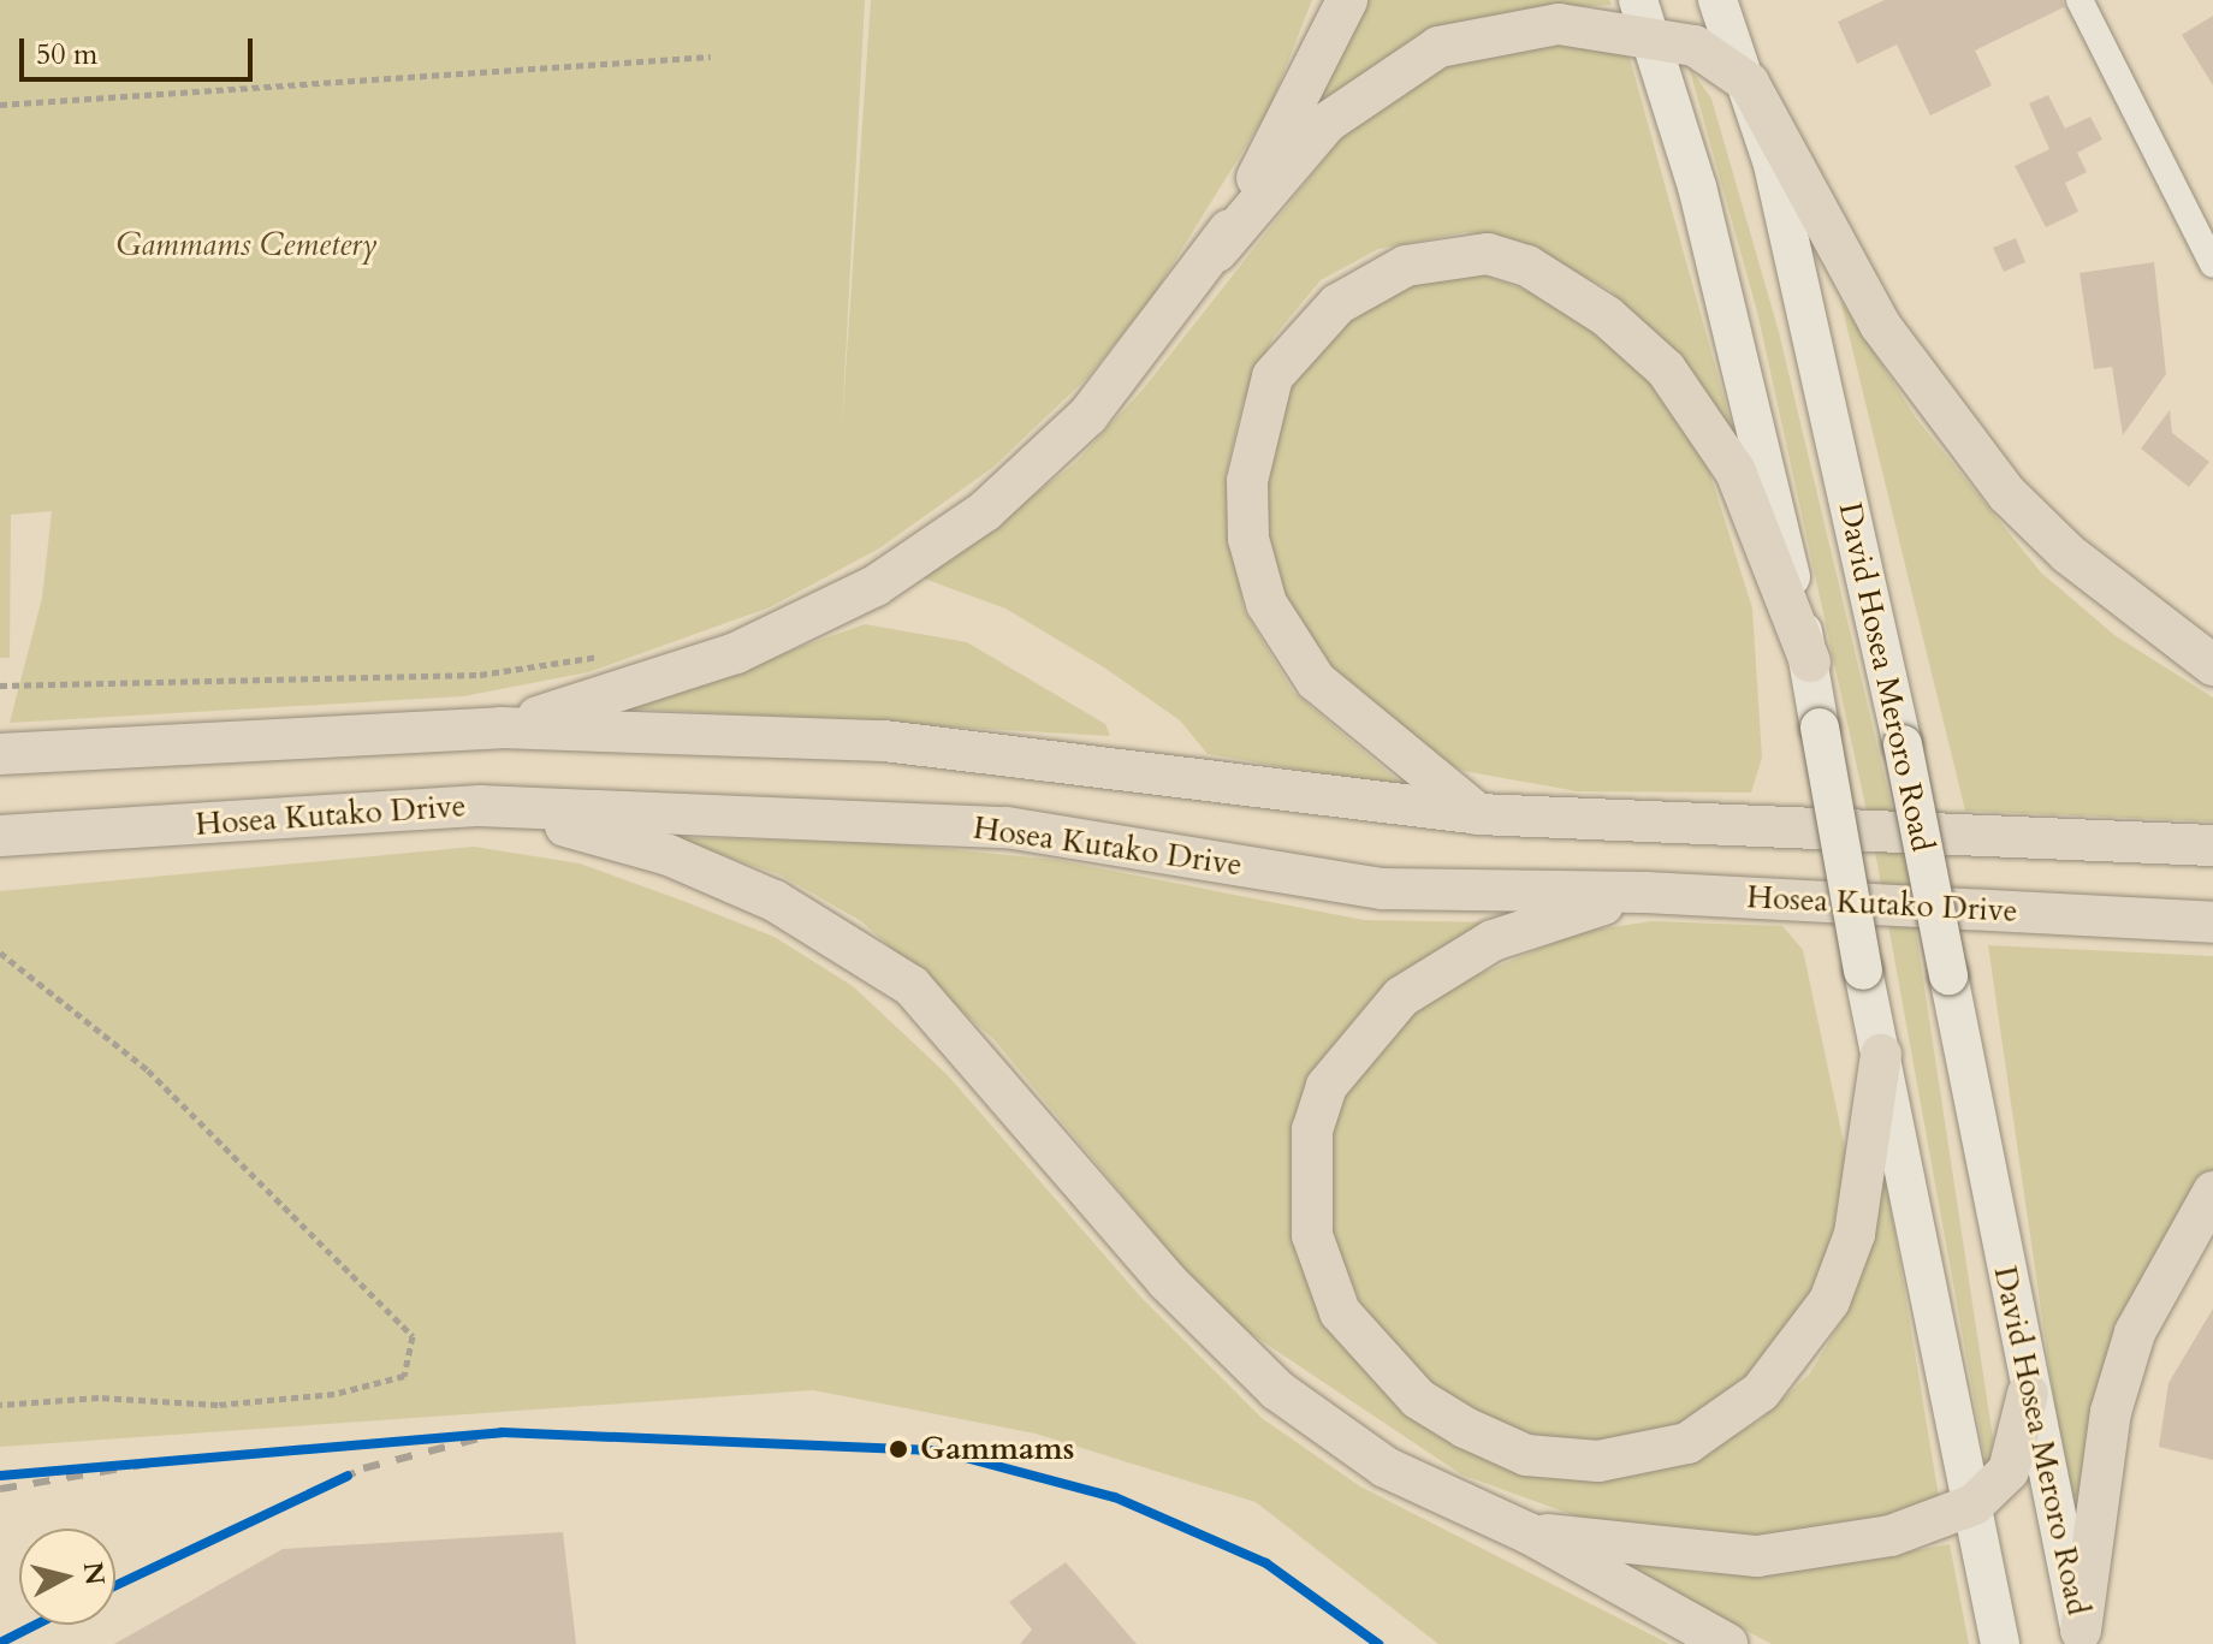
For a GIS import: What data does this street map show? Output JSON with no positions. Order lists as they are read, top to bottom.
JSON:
{
  "streets": {
    "main road": ["David Hosea Meroro Road", "Hosea Kutako Drive"]
  },
  "parks": ["Gammams Cemetery"],
  "places": ["Gammams"],
  "scale_bar": "50 m",
  "north": "right"
}
